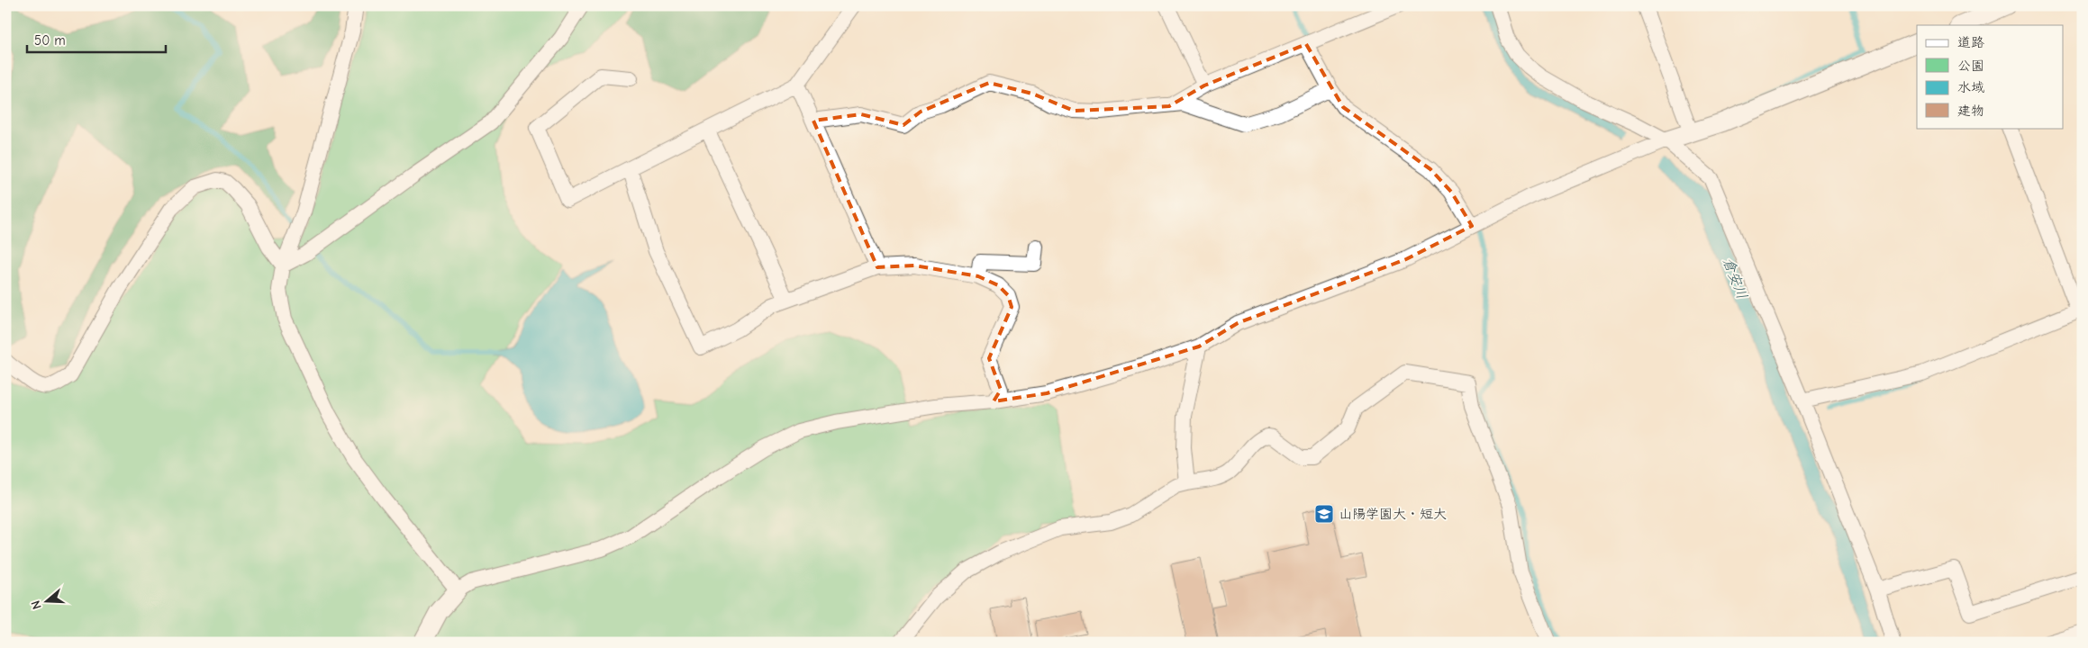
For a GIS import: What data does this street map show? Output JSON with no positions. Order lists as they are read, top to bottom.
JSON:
{
  "water": ["倉安川"],
  "places": {
    "school or university": ["山陽学園大・短大"]
  },
  "legend": [
    "道路",
    "公園",
    "水域",
    "建物"
  ],
  "scale_bar": "50 m",
  "north": "left"
}
